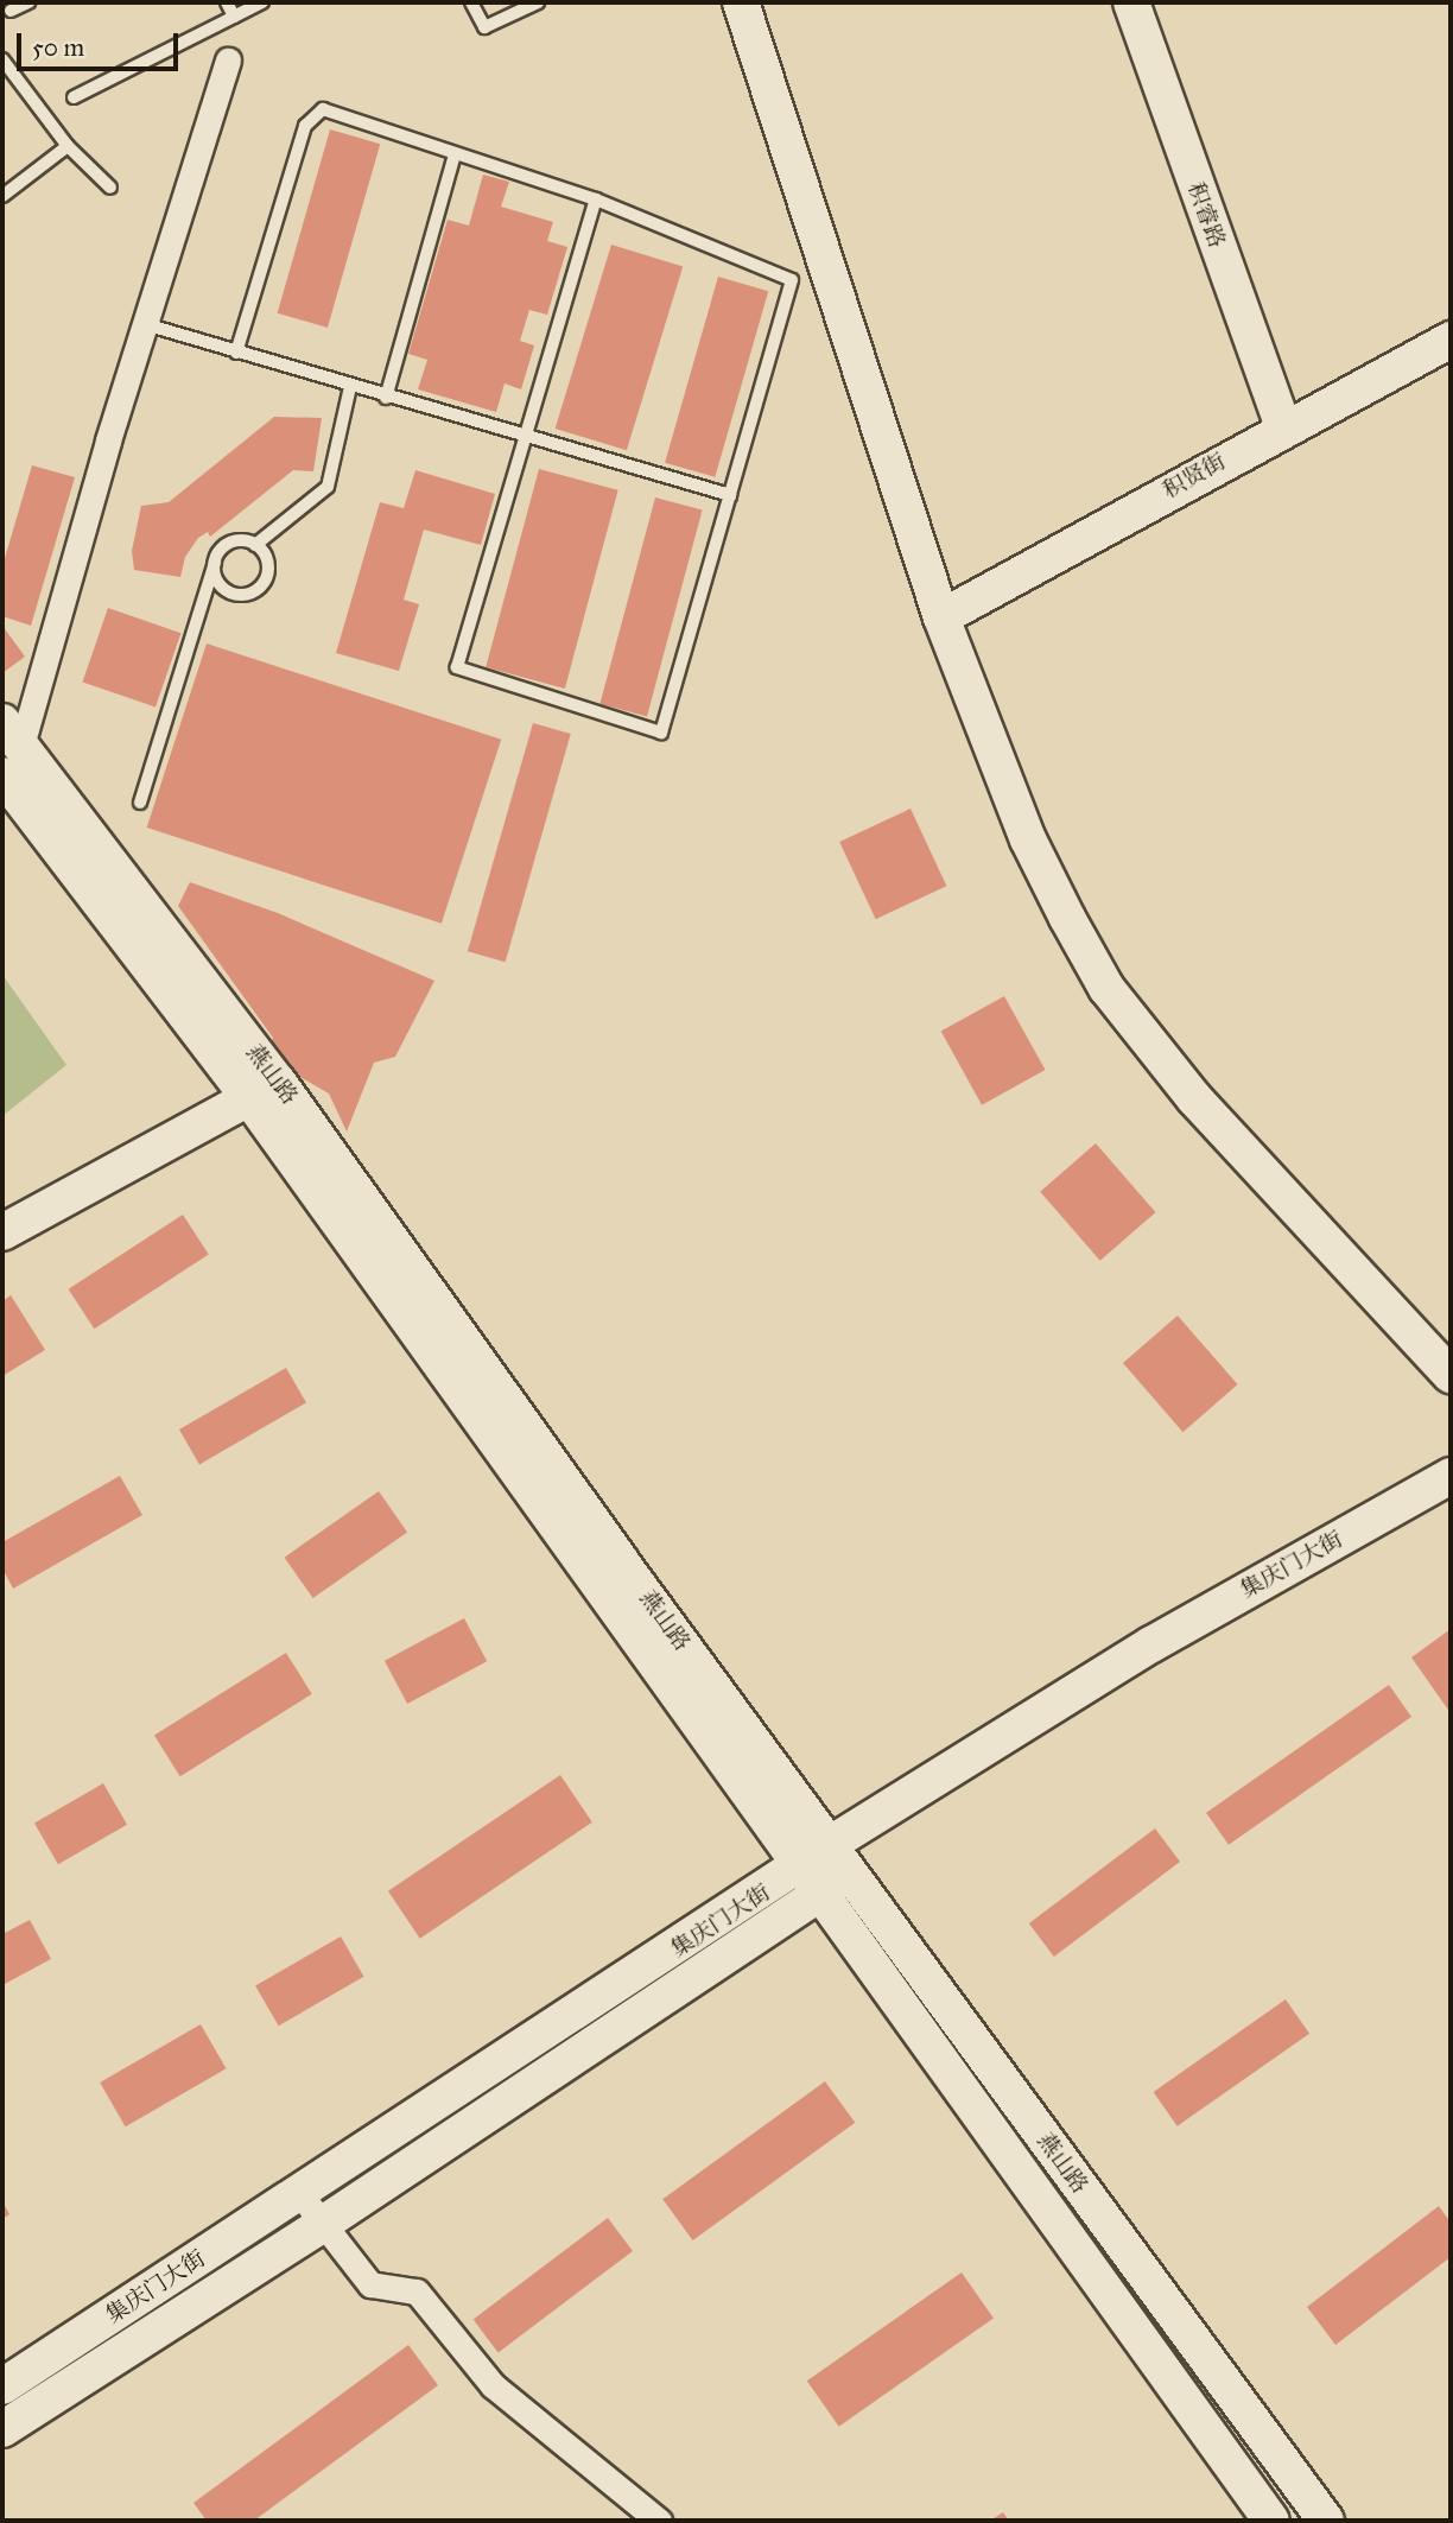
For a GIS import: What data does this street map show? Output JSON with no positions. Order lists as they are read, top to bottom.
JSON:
{
  "streets": {
    "street": [
      "积睿路",
      "积贤街",
      "燕山路",
      "集庆门大街"
    ]
  },
  "crossings": [
    ["积睿路", "积贤街"],
    ["燕山路", "集庆门大街"]
  ],
  "scale_bar": "50 m"
}
